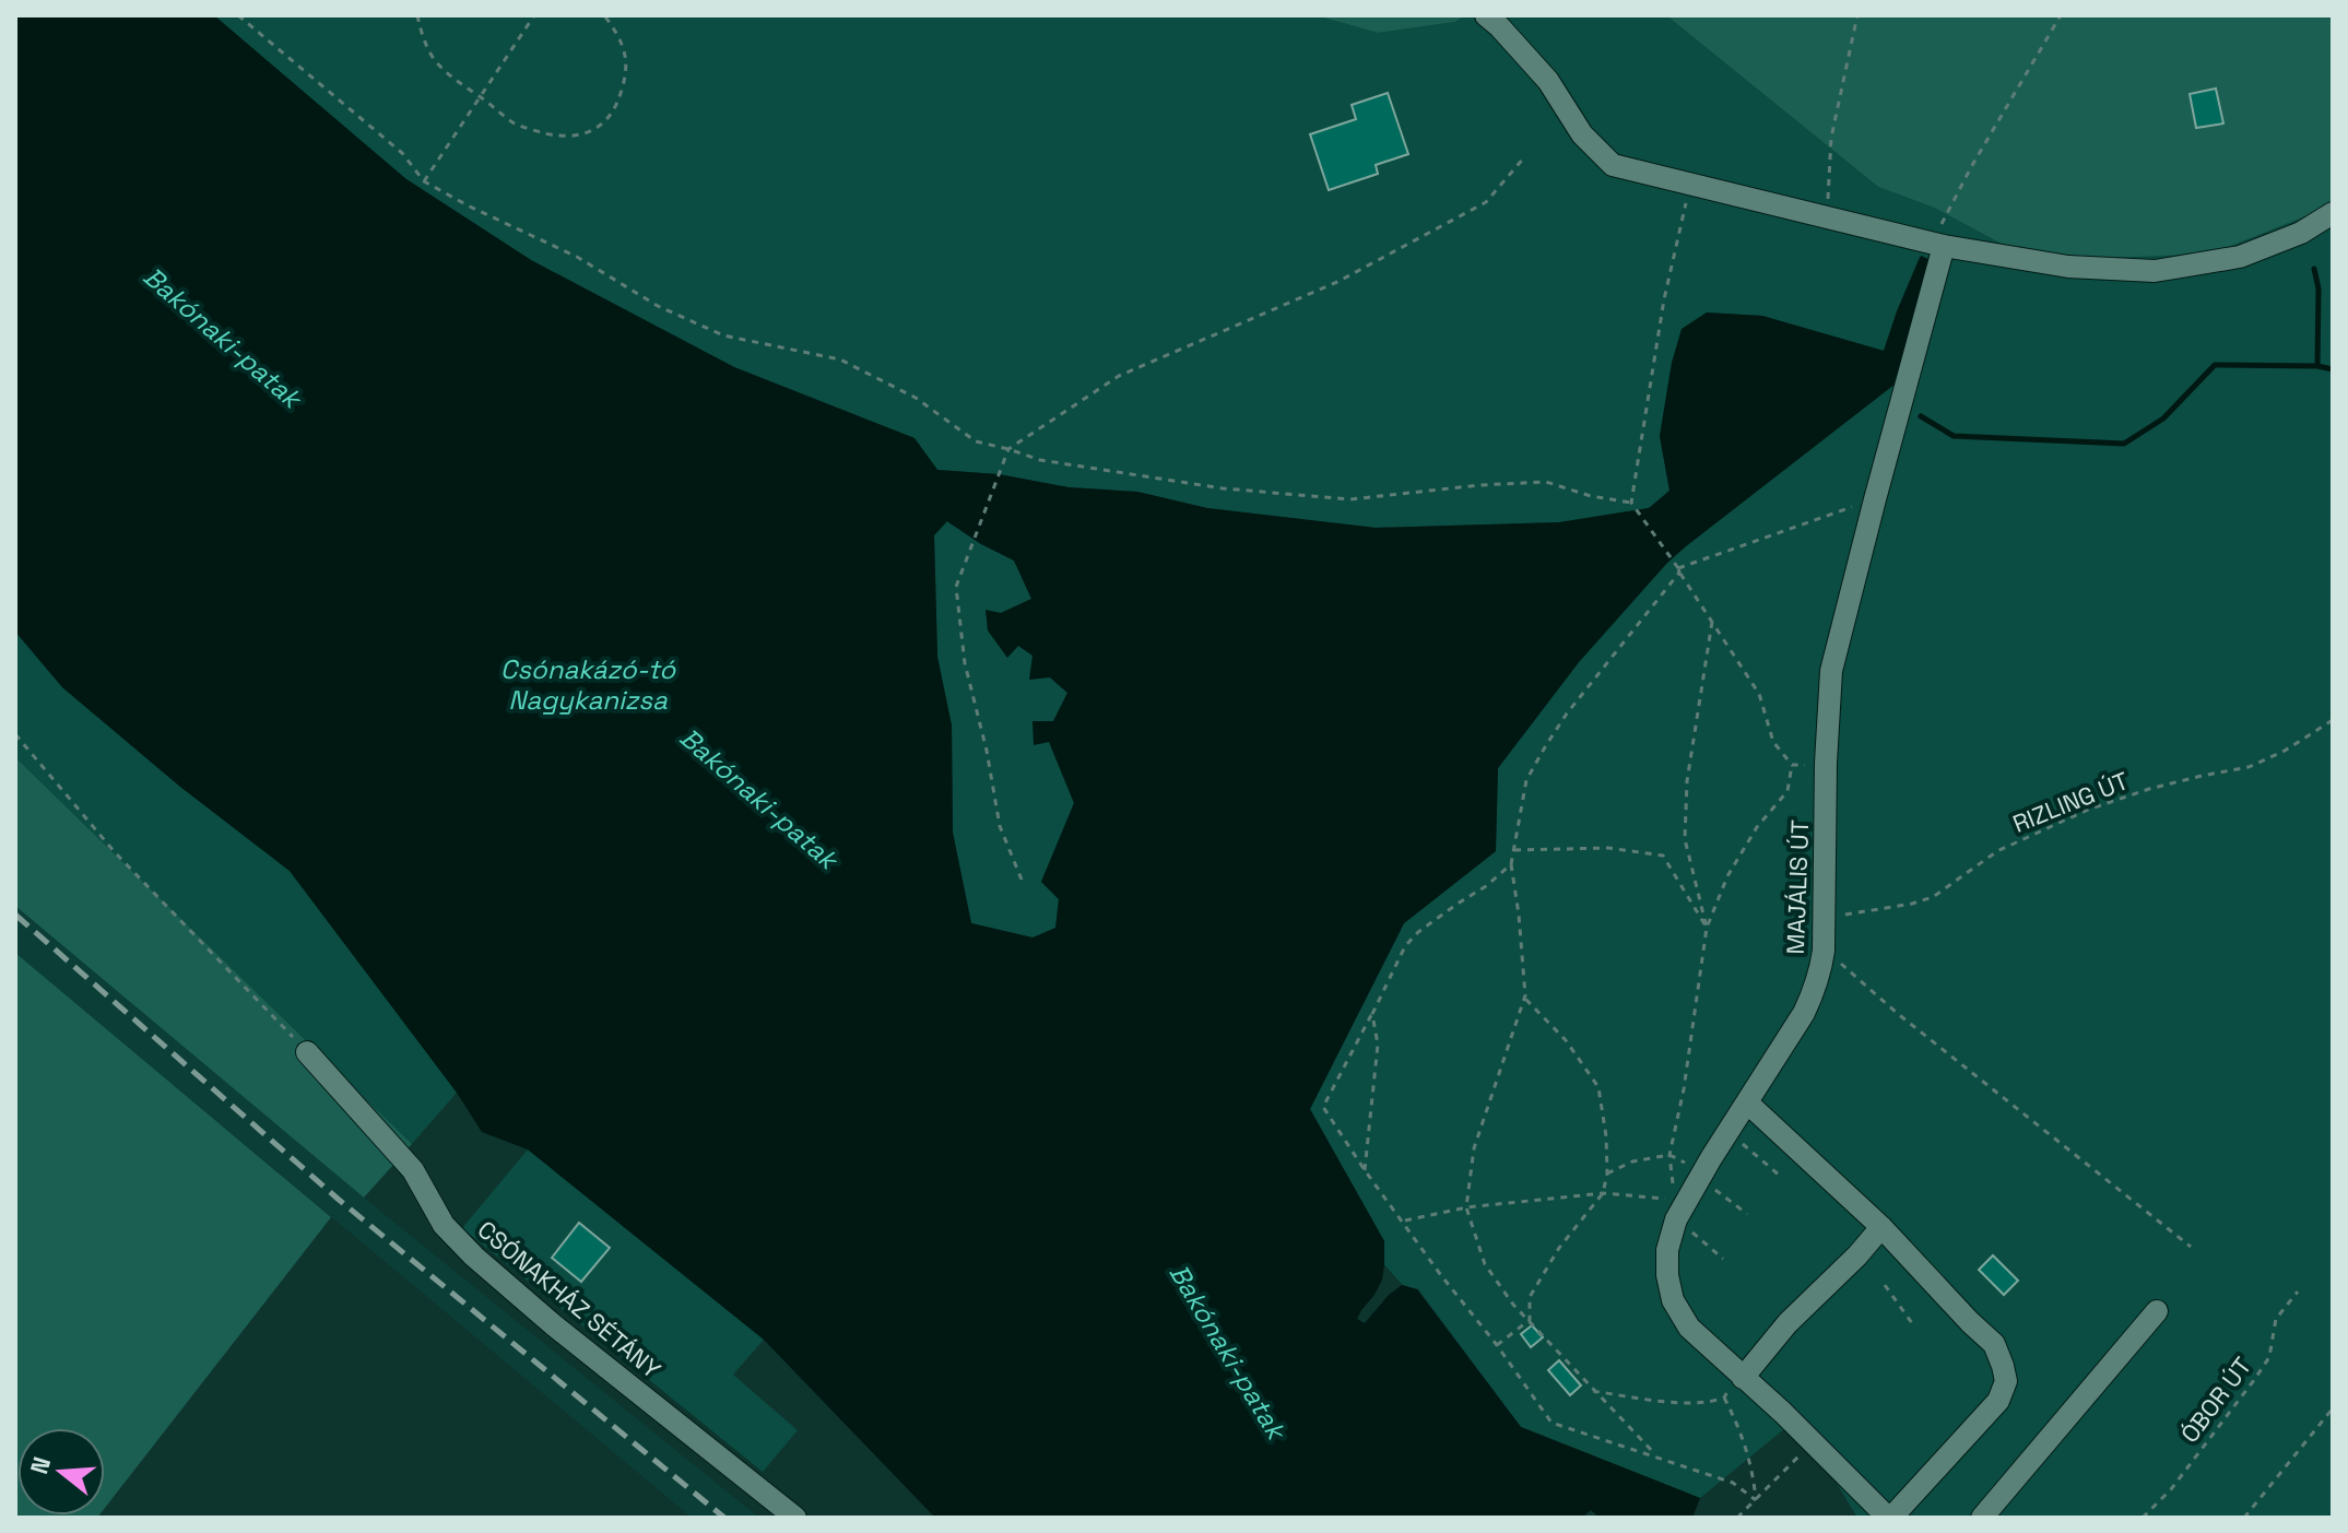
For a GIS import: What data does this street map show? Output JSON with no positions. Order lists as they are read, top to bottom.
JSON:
{
  "streets": {
    "street": ["MAJÁLIS ÚT", "CSÓNAKHÁZ SÉTÁNY"],
    "path": ["RIZLING ÚT", "ÓBOR ÚT"]
  },
  "crossings": [
    ["RIZLING ÚT", "MAJÁLIS ÚT"]
  ],
  "water": ["Bakónaki-patak", "Csónakázó-tó Nagykanizsa"],
  "north": "left"
}
